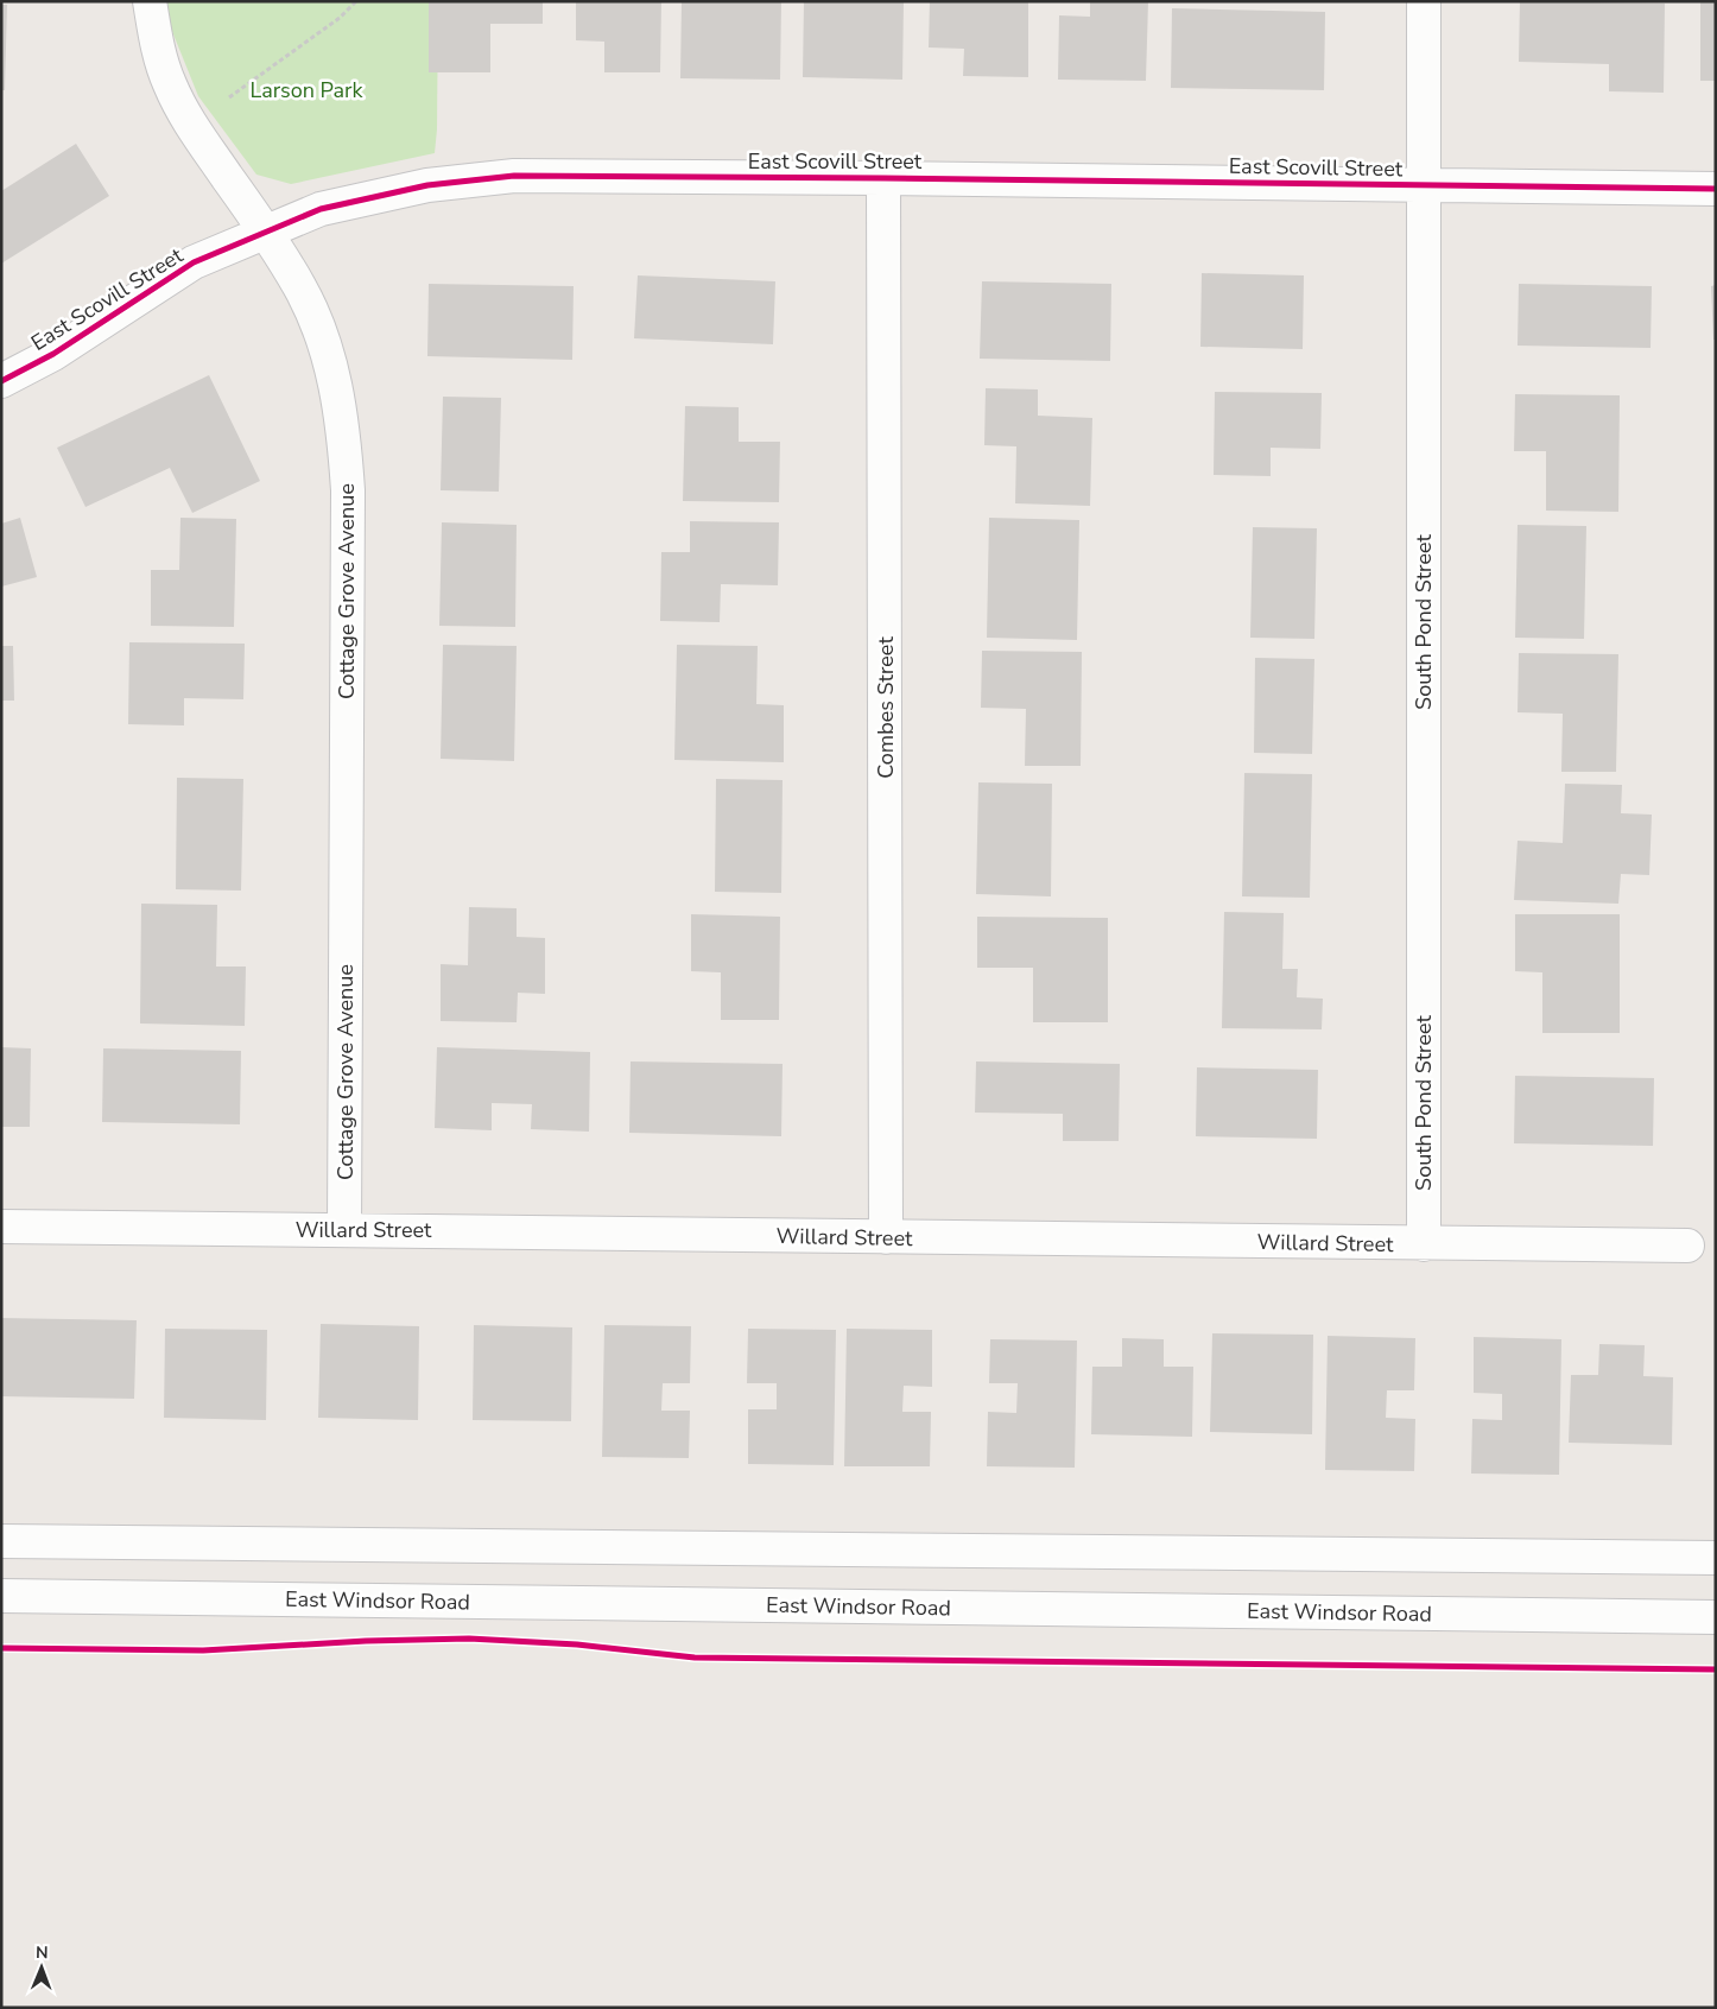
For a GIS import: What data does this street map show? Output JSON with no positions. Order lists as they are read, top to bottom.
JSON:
{
  "streets": {
    "street": [
      "East Scovill Street",
      "Cottage Grove Avenue",
      "South Pond Street",
      "Combes Street",
      "Willard Street",
      "East Windsor Road"
    ]
  },
  "crossings": [
    ["East Scovill Street", "Cottage Grove Avenue"],
    ["East Scovill Street", "South Pond Street"],
    ["East Scovill Street", "Combes Street"],
    ["Cottage Grove Avenue", "Willard Street"],
    ["South Pond Street", "Willard Street"],
    ["Combes Street", "Willard Street"]
  ],
  "parks": ["Larson Park"],
  "north": "top"
}
